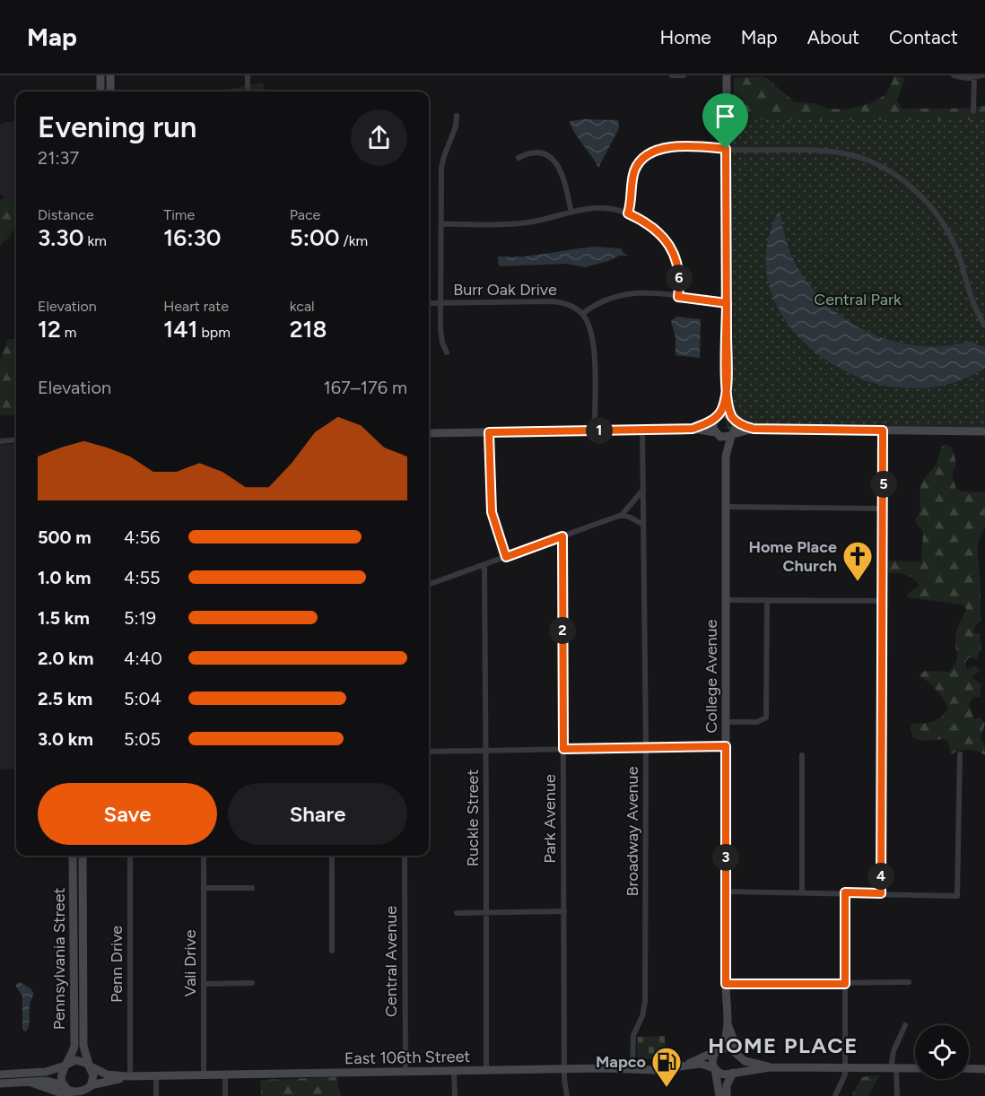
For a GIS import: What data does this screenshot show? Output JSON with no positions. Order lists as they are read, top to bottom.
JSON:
{
  "streets": {
    "main road": ["College Avenue", "Pennsylvania Street", "East 106th Street"],
    "street": [
      "Burr Oak Drive",
      "Ruckle Street",
      "Park Avenue",
      "Broadway Avenue",
      "Central Avenue",
      "Vali Drive",
      "Penn Drive"
    ]
  },
  "crossings": [
    ["College Avenue", "East 106th Street"],
    ["Ruckle Street", "East 106th Street"],
    ["Park Avenue", "East 106th Street"],
    ["Broadway Avenue", "East 106th Street"],
    ["Pennsylvania Street", "East 106th Street"],
    ["Central Avenue", "East 106th Street"],
    ["Vali Drive", "East 106th Street"],
    ["Penn Drive", "East 106th Street"]
  ],
  "districts": ["HOME PLACE"],
  "parks": ["Central Park"],
  "places": {
    "church": ["Home Place Church"],
    "fuel station": ["Mapco"]
  },
  "page": {
    "header": "Map",
    "nav": [
      "Home",
      "Map",
      "About",
      "Contact"
    ],
    "heading": ["Evening run", "21:37"],
    "stats": [
      ["Distance", "3.30 km"],
      ["Time", "16:30"],
      ["Pace", "5:00 /km"],
      ["Elevation", "12 m"],
      ["Heart rate", "141 bpm"],
      ["kcal", "218"]
    ],
    "pins": [
      "6",
      "1",
      "5",
      "2",
      "3",
      "4"
    ],
    "chart": ["Elevation", "167–176 m"],
    "list": [
      {
        "name": "500 m",
        "note": "4:56"
      },
      {
        "name": "1.0 km",
        "note": "4:55"
      },
      {
        "name": "1.5 km",
        "note": "5:19"
      },
      {
        "name": "2.0 km",
        "note": "4:40"
      },
      {
        "name": "2.5 km",
        "note": "5:04"
      },
      {
        "name": "3.0 km",
        "note": "5:05"
      }
    ],
    "buttons": ["Save", "Share"]
  }
}
